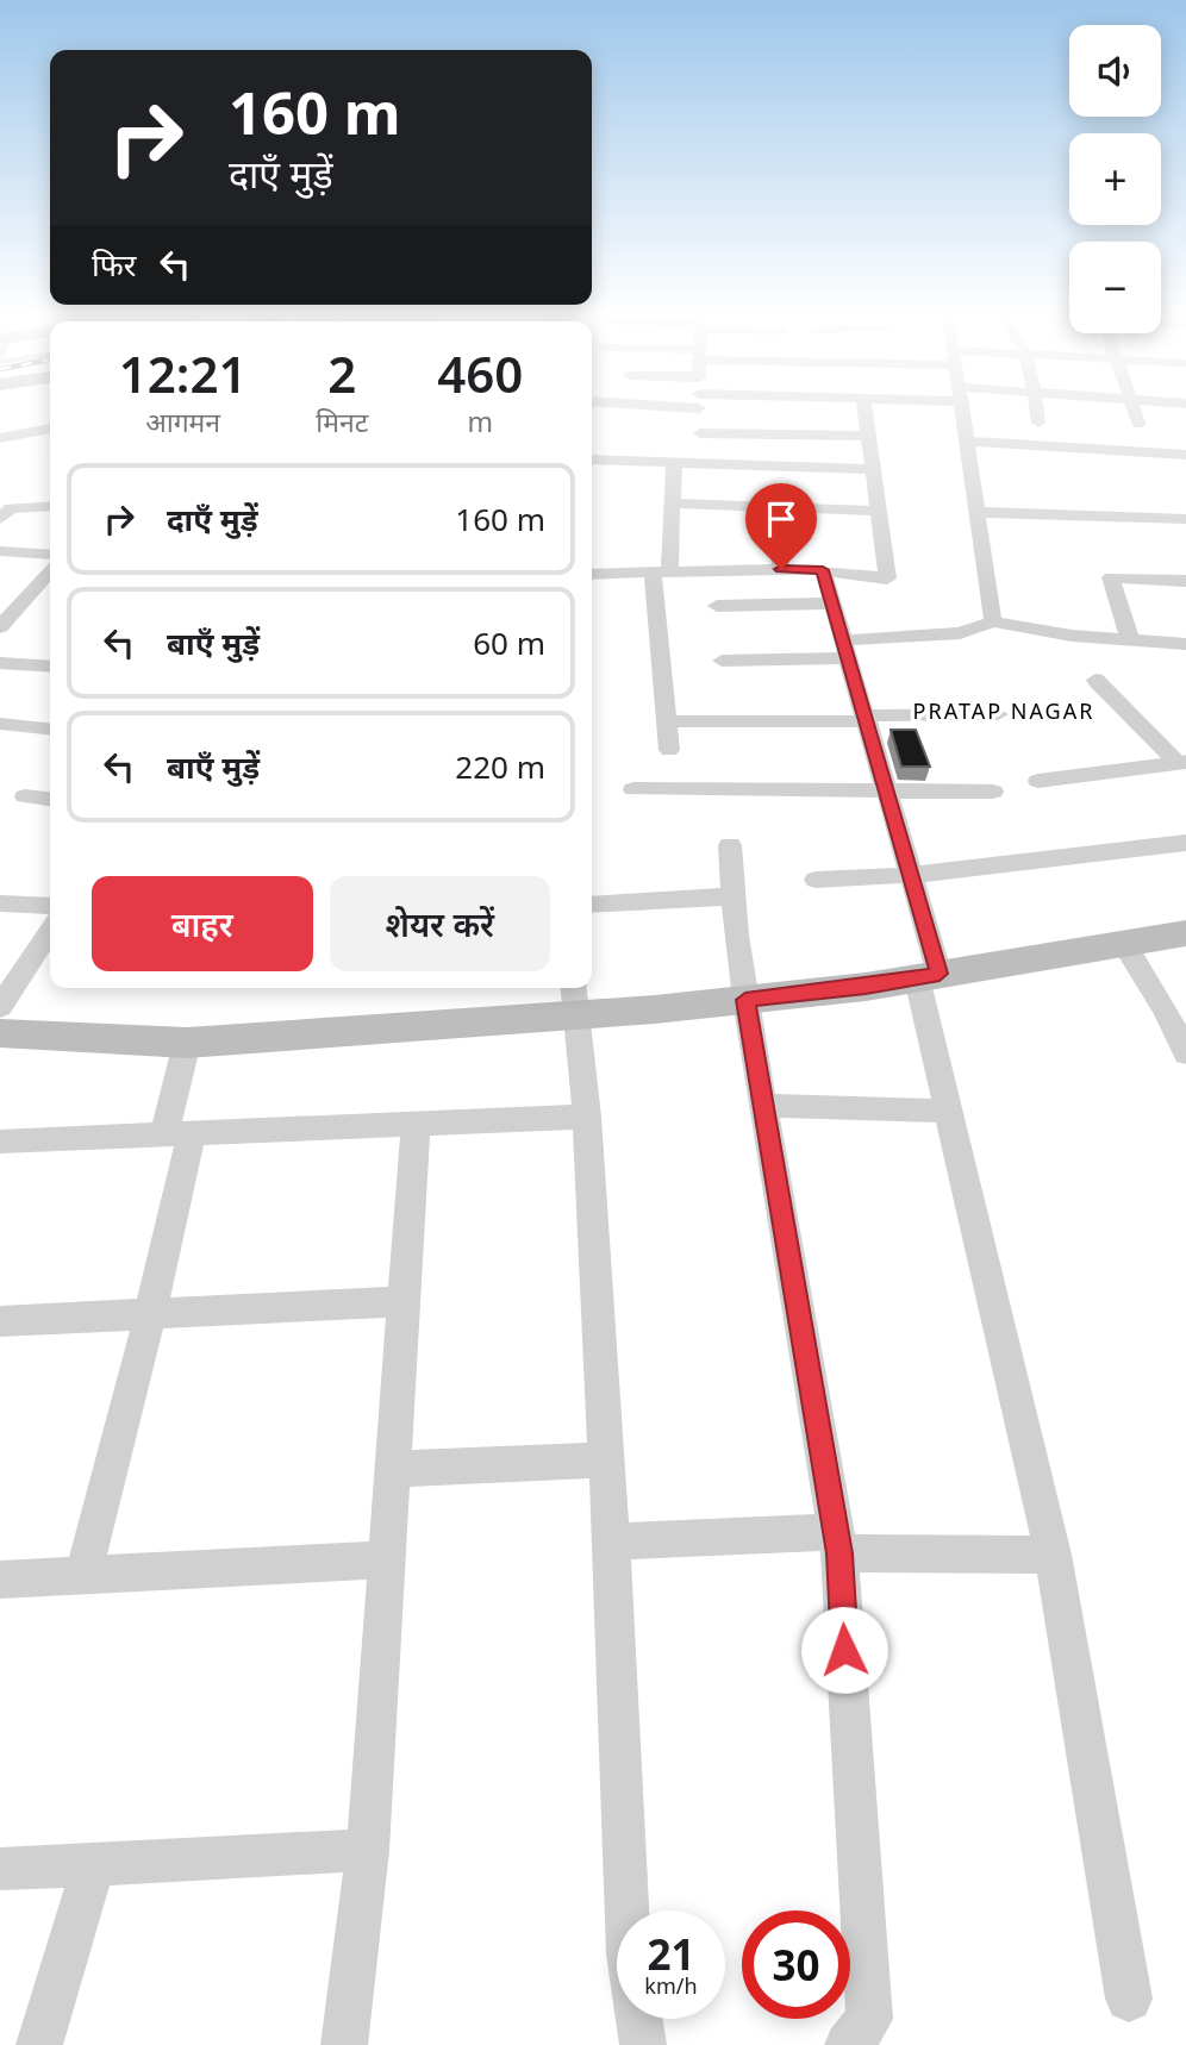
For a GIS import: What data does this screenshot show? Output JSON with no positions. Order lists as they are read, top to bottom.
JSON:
{
  "districts": ["PRATAP NAGAR"],
  "page": {
    "map_buttons": ["+", "−"],
    "turn": ["160 m", "दाएँ मुड़ें"],
    "then": "फिर",
    "eta": [
      "12:21",
      "आगमन",
      "2",
      "मिनट",
      "460",
      "m"
    ],
    "list": [
      {
        "name": "दाएँ मुड़ें",
        "value": "160 m"
      },
      {
        "name": "बाएँ मुड़ें",
        "value": "60 m"
      },
      {
        "name": "बाएँ मुड़ें",
        "value": "220 m"
      }
    ],
    "buttons": ["बाहर", "शेयर करें"],
    "speed": "21 km/h",
    "limit": "30"
  }
}
